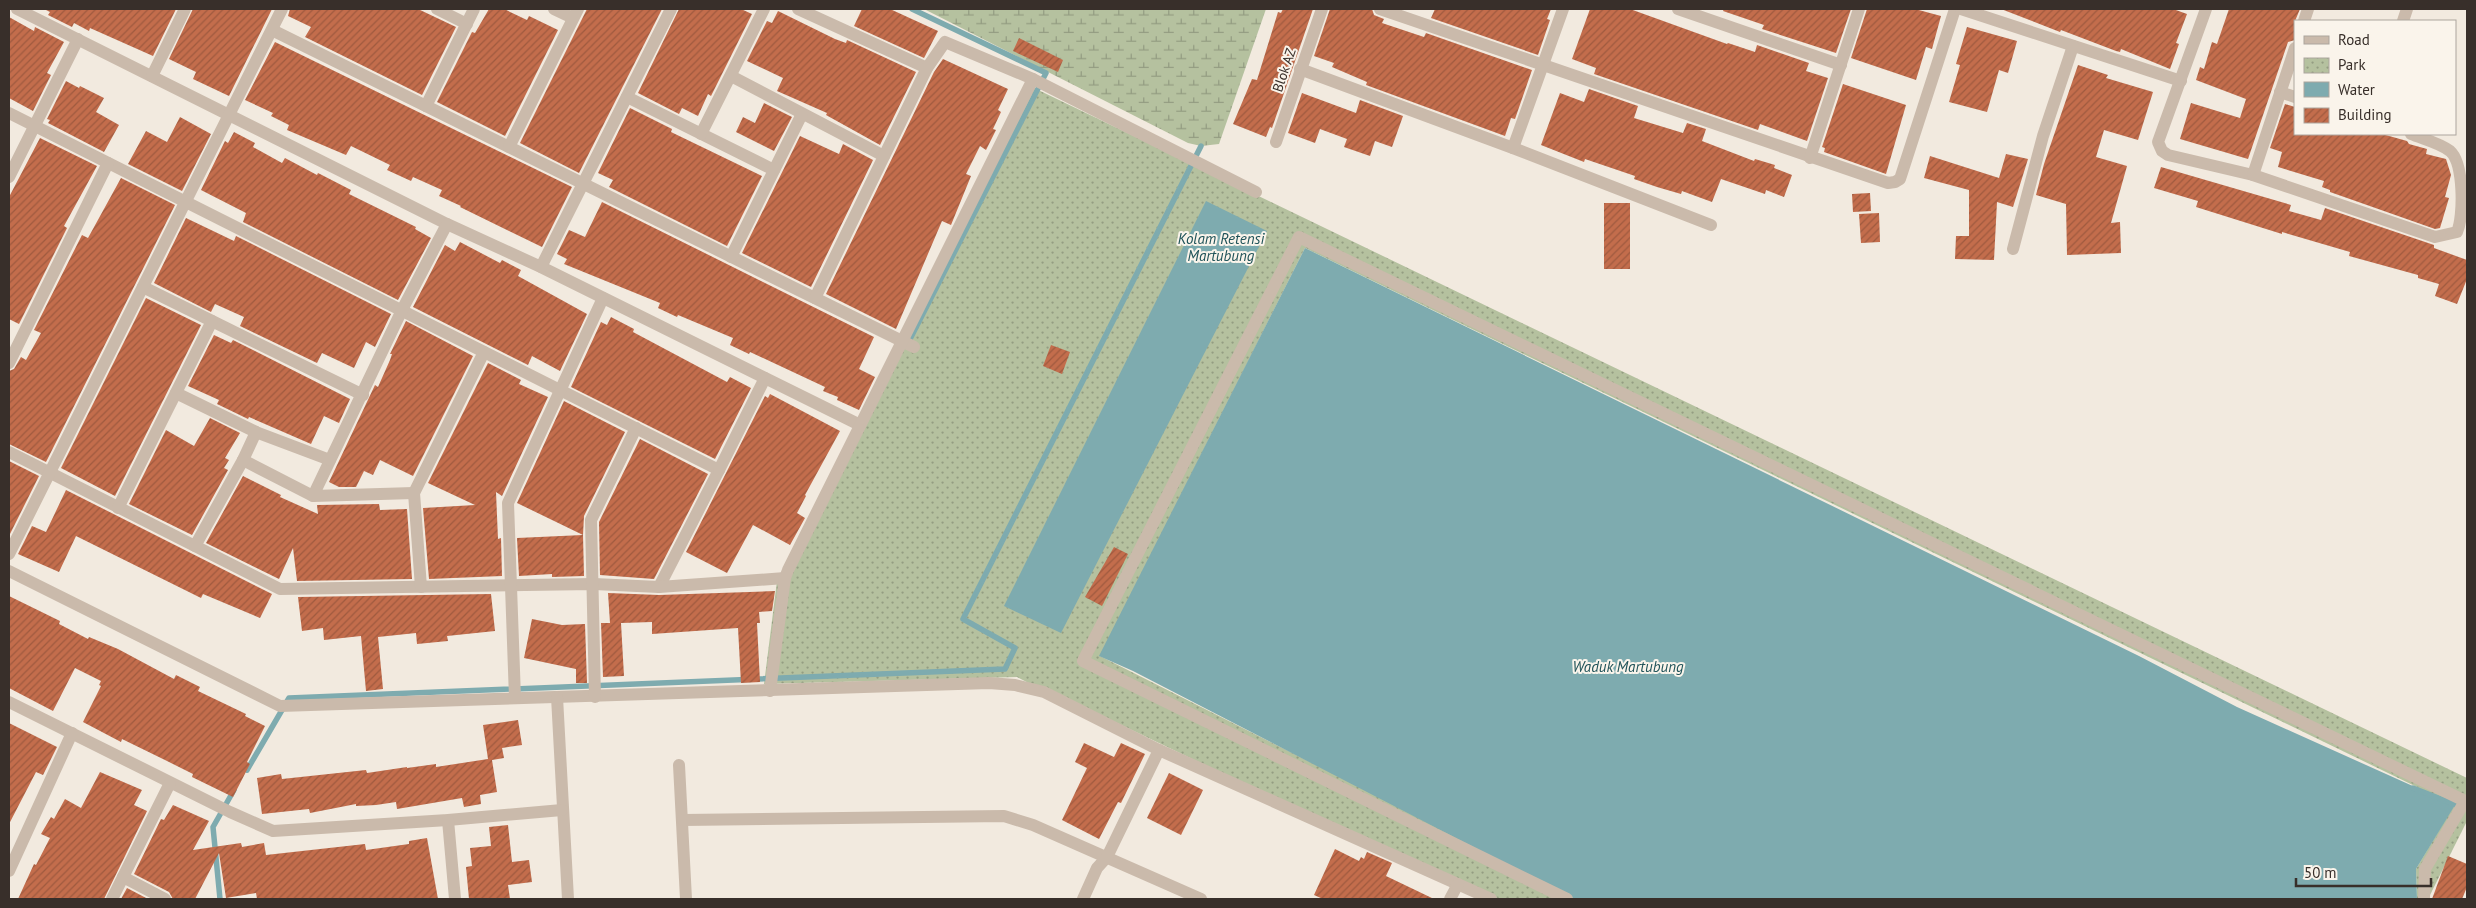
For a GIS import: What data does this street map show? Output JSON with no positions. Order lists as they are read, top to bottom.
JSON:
{
  "streets": {
    "street": ["Blok AZ"]
  },
  "water": ["Kolam Retensi Martubung", "Waduk Martubung"],
  "legend": [
    "Road",
    "Park",
    "Water",
    "Building"
  ],
  "scale_bar": "50 m"
}
